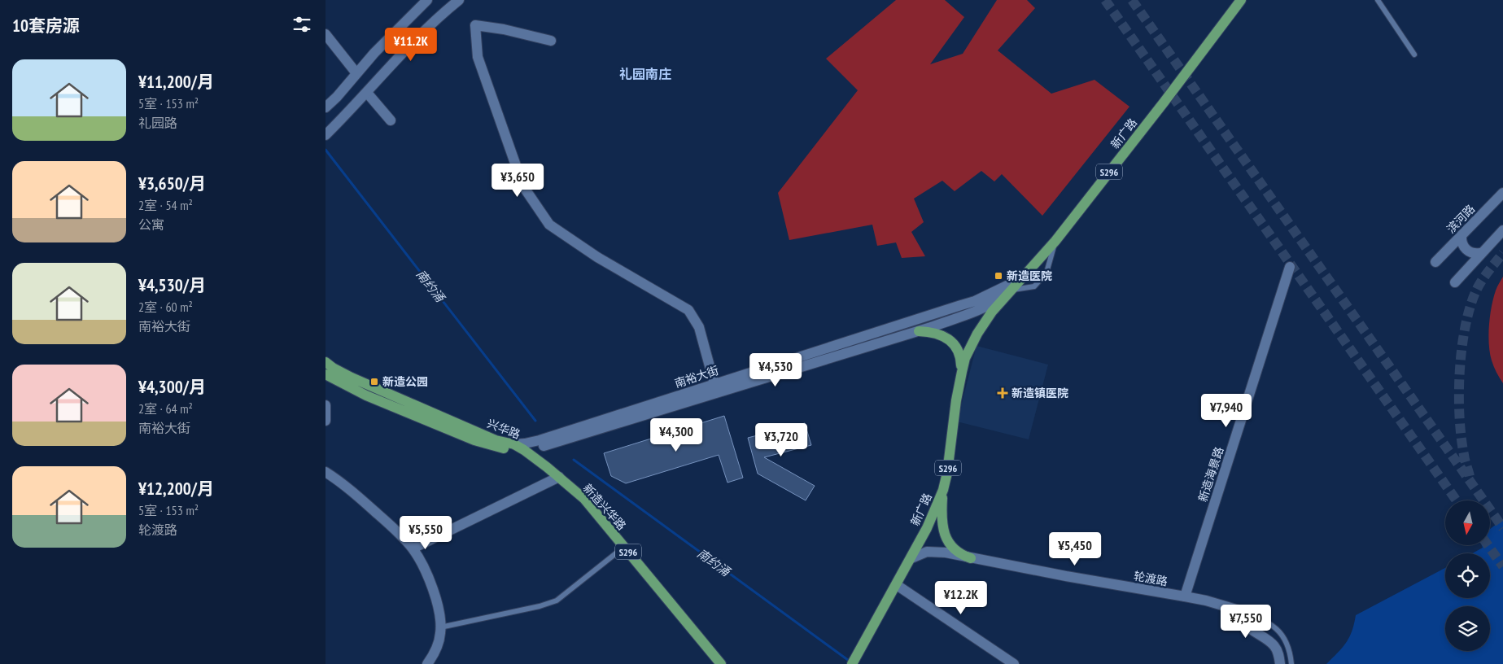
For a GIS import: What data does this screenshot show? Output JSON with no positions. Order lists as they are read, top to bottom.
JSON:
{
  "streets": {
    "main road": [
      "新广路",
      "S296",
      "兴华路",
      "新造兴华路"
    ],
    "street": [
      "滨河路",
      "南裕大街",
      "新造海景路",
      "轮渡路"
    ]
  },
  "crossings": [
    ["新广路", "S296"],
    ["新广路", "南裕大街"],
    ["新广路", "轮渡路"],
    ["S296", "南裕大街"],
    ["南裕大街", "兴华路"],
    ["南裕大街", "新造兴华路"],
    ["兴华路", "新造兴华路"],
    ["新造海景路", "轮渡路"]
  ],
  "districts": ["礼园南庄"],
  "water": ["南约涌"],
  "places": {
    "transit": ["新造医院", "新造公园"],
    "health": ["新造镇医院"]
  },
  "north": "bottom",
  "page": {
    "heading": "10套房源",
    "price": [
      "¥11.2K",
      "¥3,650",
      "¥4,530",
      "¥7,940",
      "¥4,300",
      "¥3,720",
      "¥5,550",
      "¥5,450",
      "¥12.2K",
      "¥7,550"
    ],
    "list": [
      {
        "name": "¥11,200/月",
        "note": "5室 · 153 m² · 礼园路"
      },
      {
        "name": "¥3,650/月",
        "note": "2室 · 54 m² · 公寓"
      },
      {
        "name": "¥4,530/月",
        "note": "2室 · 60 m² · 南裕大街"
      },
      {
        "name": "¥4,300/月",
        "note": "2室 · 64 m² · 南裕大街"
      },
      {
        "name": "¥12,200/月",
        "note": "5室 · 153 m² · 轮渡路"
      }
    ]
  }
}
